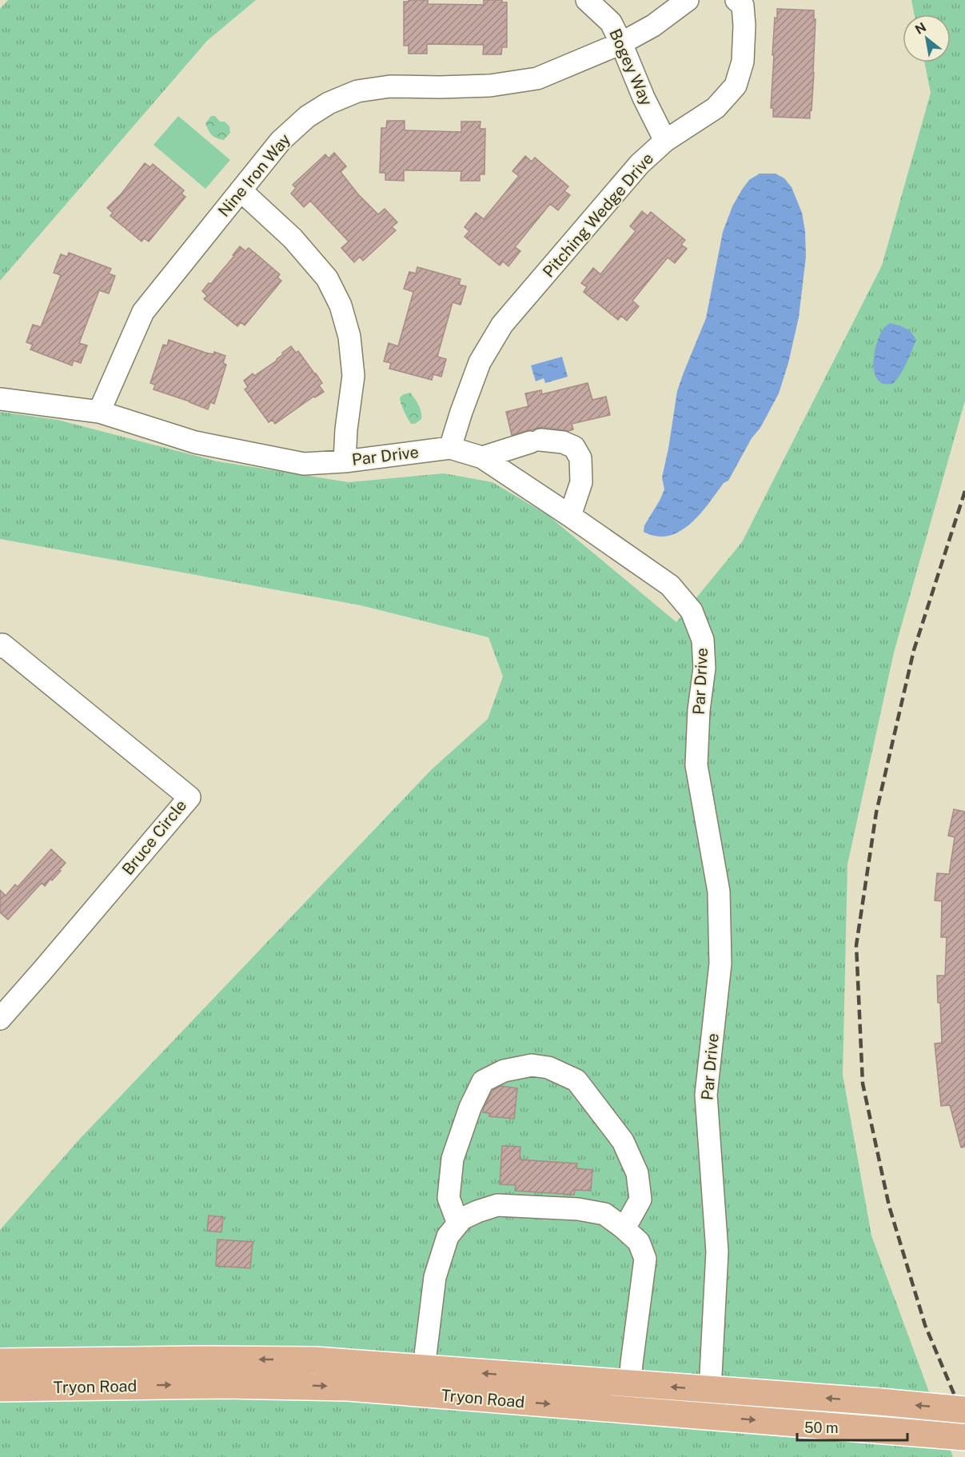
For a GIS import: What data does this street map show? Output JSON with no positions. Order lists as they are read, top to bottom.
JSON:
{
  "streets": {
    "main road": ["Tryon Road"],
    "street": [
      "Bogey Way",
      "Nine Iron Way",
      "Pitching Wedge Drive",
      "Par Drive",
      "Bruce Circle"
    ]
  },
  "crossings": [
    ["Bogey Way", "Nine Iron Way"],
    ["Bogey Way", "Pitching Wedge Drive"],
    ["Nine Iron Way", "Par Drive"],
    ["Pitching Wedge Drive", "Par Drive"],
    ["Par Drive", "Tryon Road"]
  ],
  "scale_bar": "50 m",
  "north": "top left"
}
